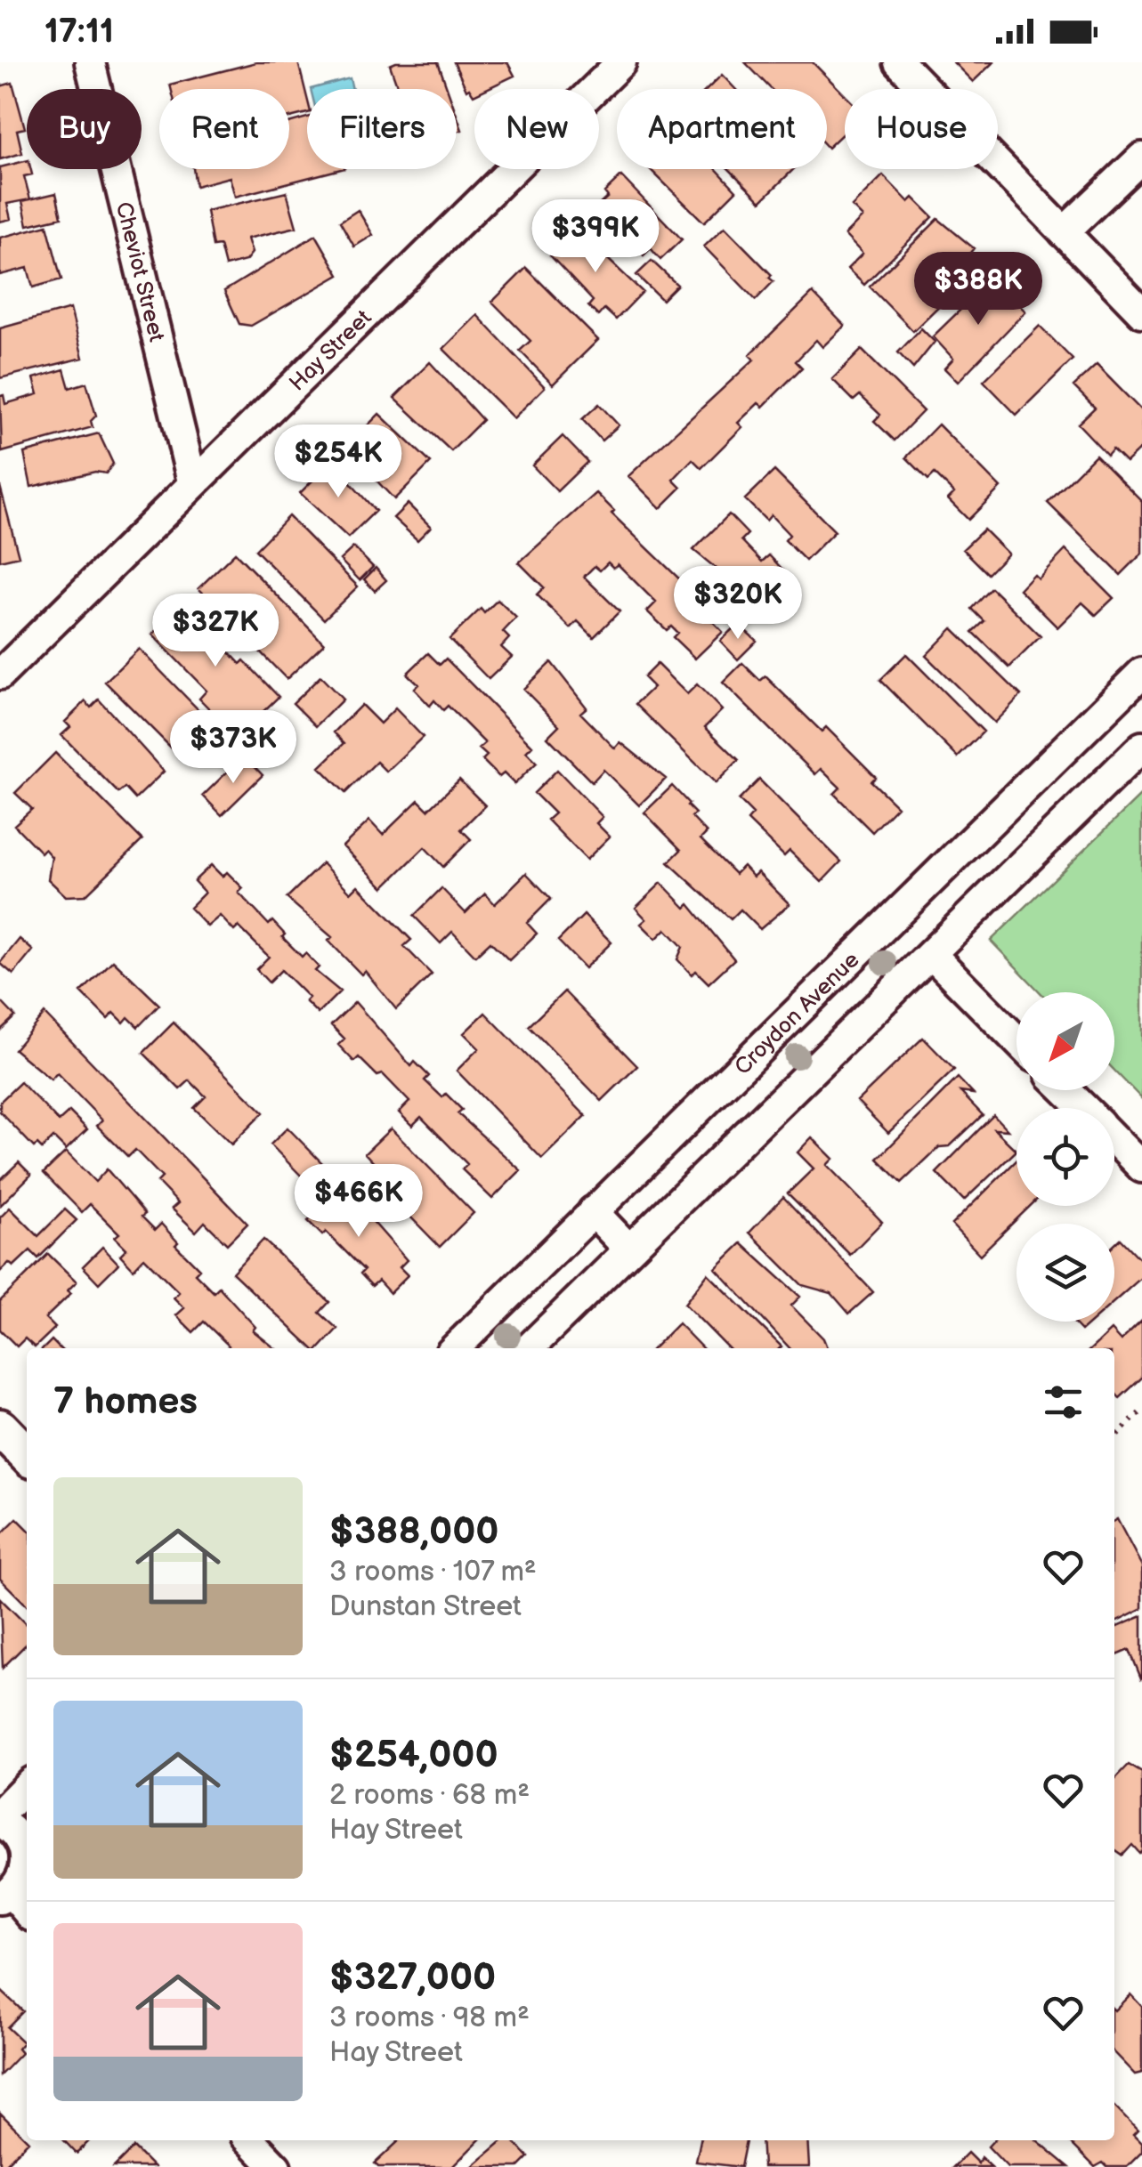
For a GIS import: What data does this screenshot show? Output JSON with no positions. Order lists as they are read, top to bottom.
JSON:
{
  "streets": {
    "street": ["Cheviot Street", "Hay Street", "Croydon Avenue"]
  },
  "crossings": [
    ["Cheviot Street", "Hay Street"]
  ],
  "north": "bottom left",
  "page": {
    "status": "17:11",
    "chip": [
      "Buy",
      "Rent",
      "Filters",
      "New",
      "Apartment",
      "House"
    ],
    "price": [
      "$399K",
      "$388K",
      "$254K",
      "$320K",
      "$327K",
      "$373K",
      "$466K"
    ],
    "heading": "7 homes",
    "list": [
      {
        "name": "$388,000",
        "note": "3 rooms · 107 m² · Dunstan Street"
      },
      {
        "name": "$254,000",
        "note": "2 rooms · 68 m² · Hay Street"
      },
      {
        "name": "$327,000",
        "note": "3 rooms · 98 m² · Hay Street"
      }
    ]
  }
}
